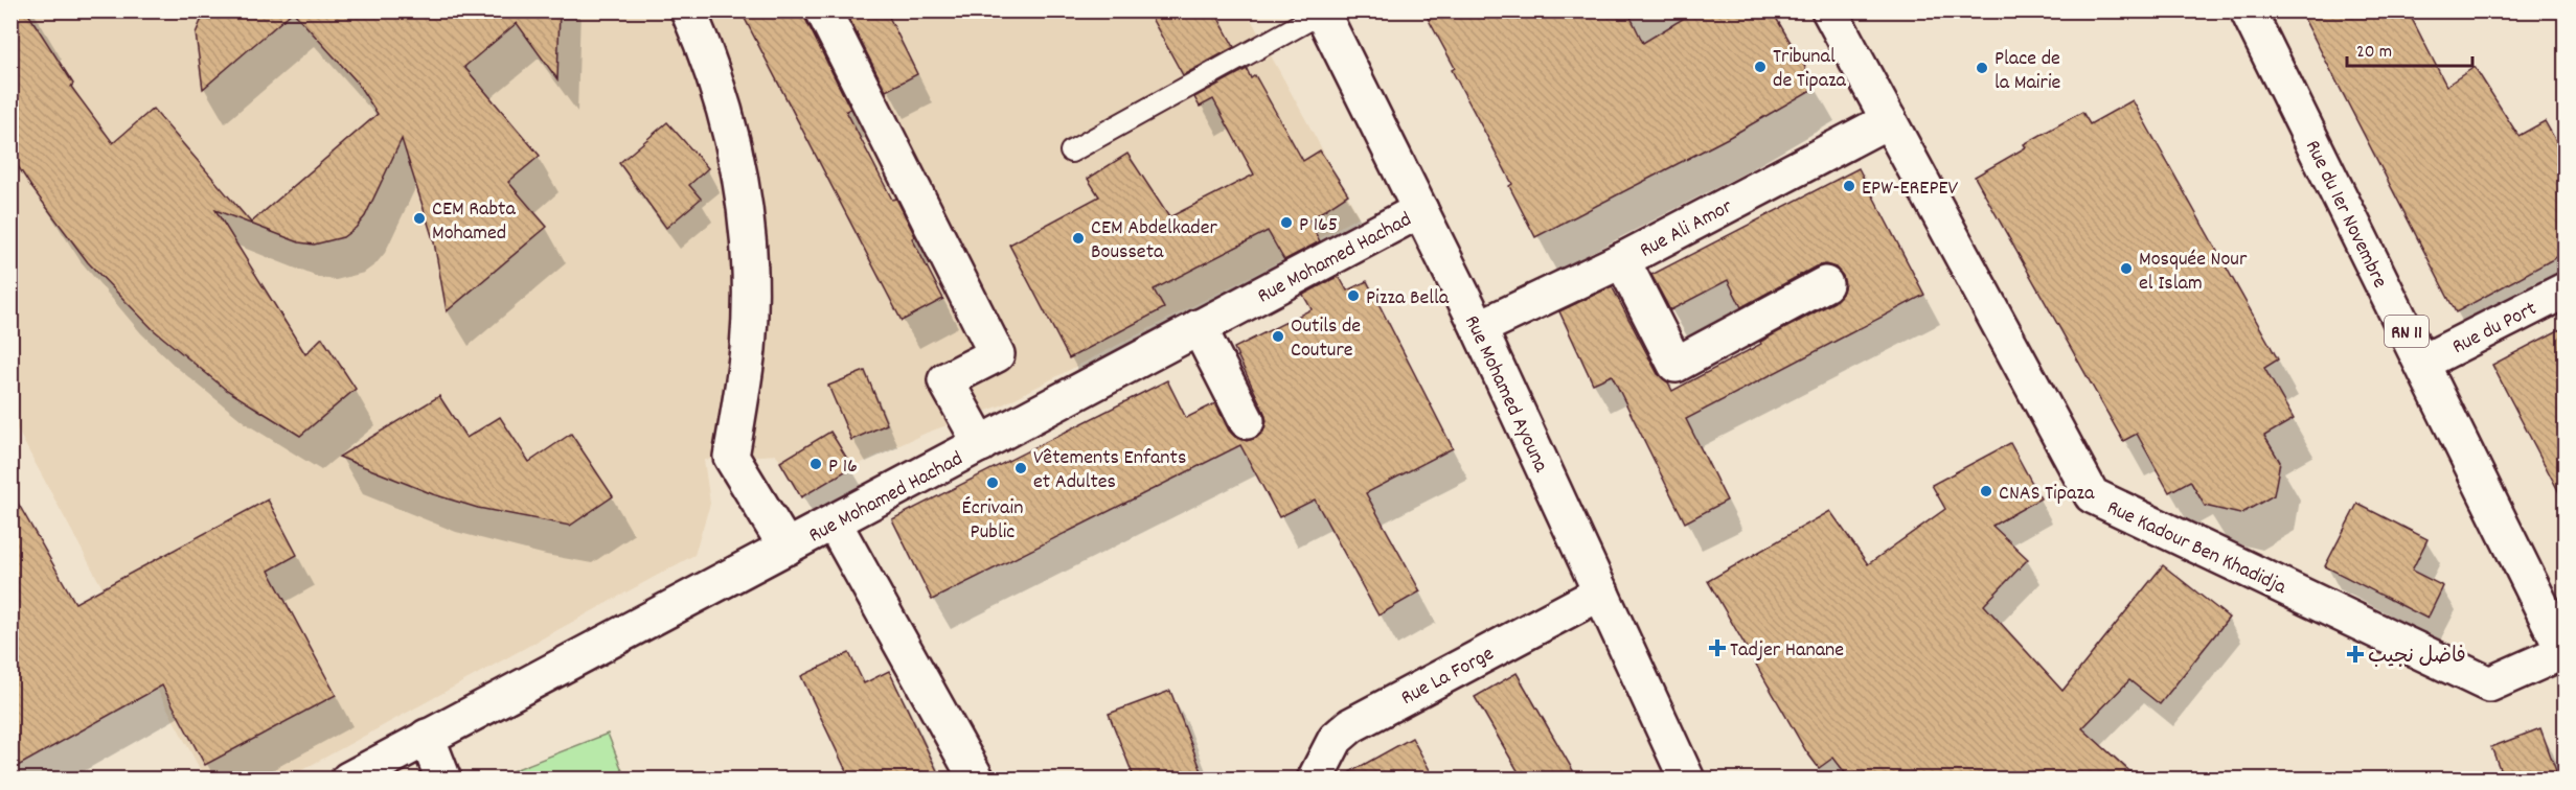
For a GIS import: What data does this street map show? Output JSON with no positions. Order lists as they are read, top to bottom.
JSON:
{
  "streets": {
    "street": [
      "Rue du 1er Novembre",
      "Rue Ali Amor",
      "Rue Mohamed Hachad",
      "Rue du Port",
      "RN 11",
      "Rue Mohamed Ayouna",
      "Rue Kadour Ben Khadidja",
      "Rue La Forge"
    ]
  },
  "crossings": [
    ["Rue du 1er Novembre", "Rue du Port"],
    ["Rue du 1er Novembre", "Rue Kadour Ben Khadidja"],
    ["Rue Ali Amor", "Rue Mohamed Ayouna"],
    ["Rue Ali Amor", "Rue Kadour Ben Khadidja"],
    ["Rue Mohamed Hachad", "Rue Mohamed Ayouna"],
    ["Rue Mohamed Ayouna", "Rue La Forge"]
  ],
  "places": {
    "other": [
      "Tribunal de Tipaza",
      "Place de la Mairie",
      "EPW-EREPEV",
      "CEM Rabta Mohamed",
      "P 165",
      "CEM Abdelkader Bousseta",
      "Mosquée Nour el Islam",
      "Pizza Bella",
      "Outils de Couture",
      "P 16",
      "Vêtements Enfants et Adultes",
      "Écrivain Public",
      "CNAS Tipaza"
    ],
    "health": ["Tadjer Hanane", "فاضل نجيب"]
  },
  "scale_bar": "20 m"
}
